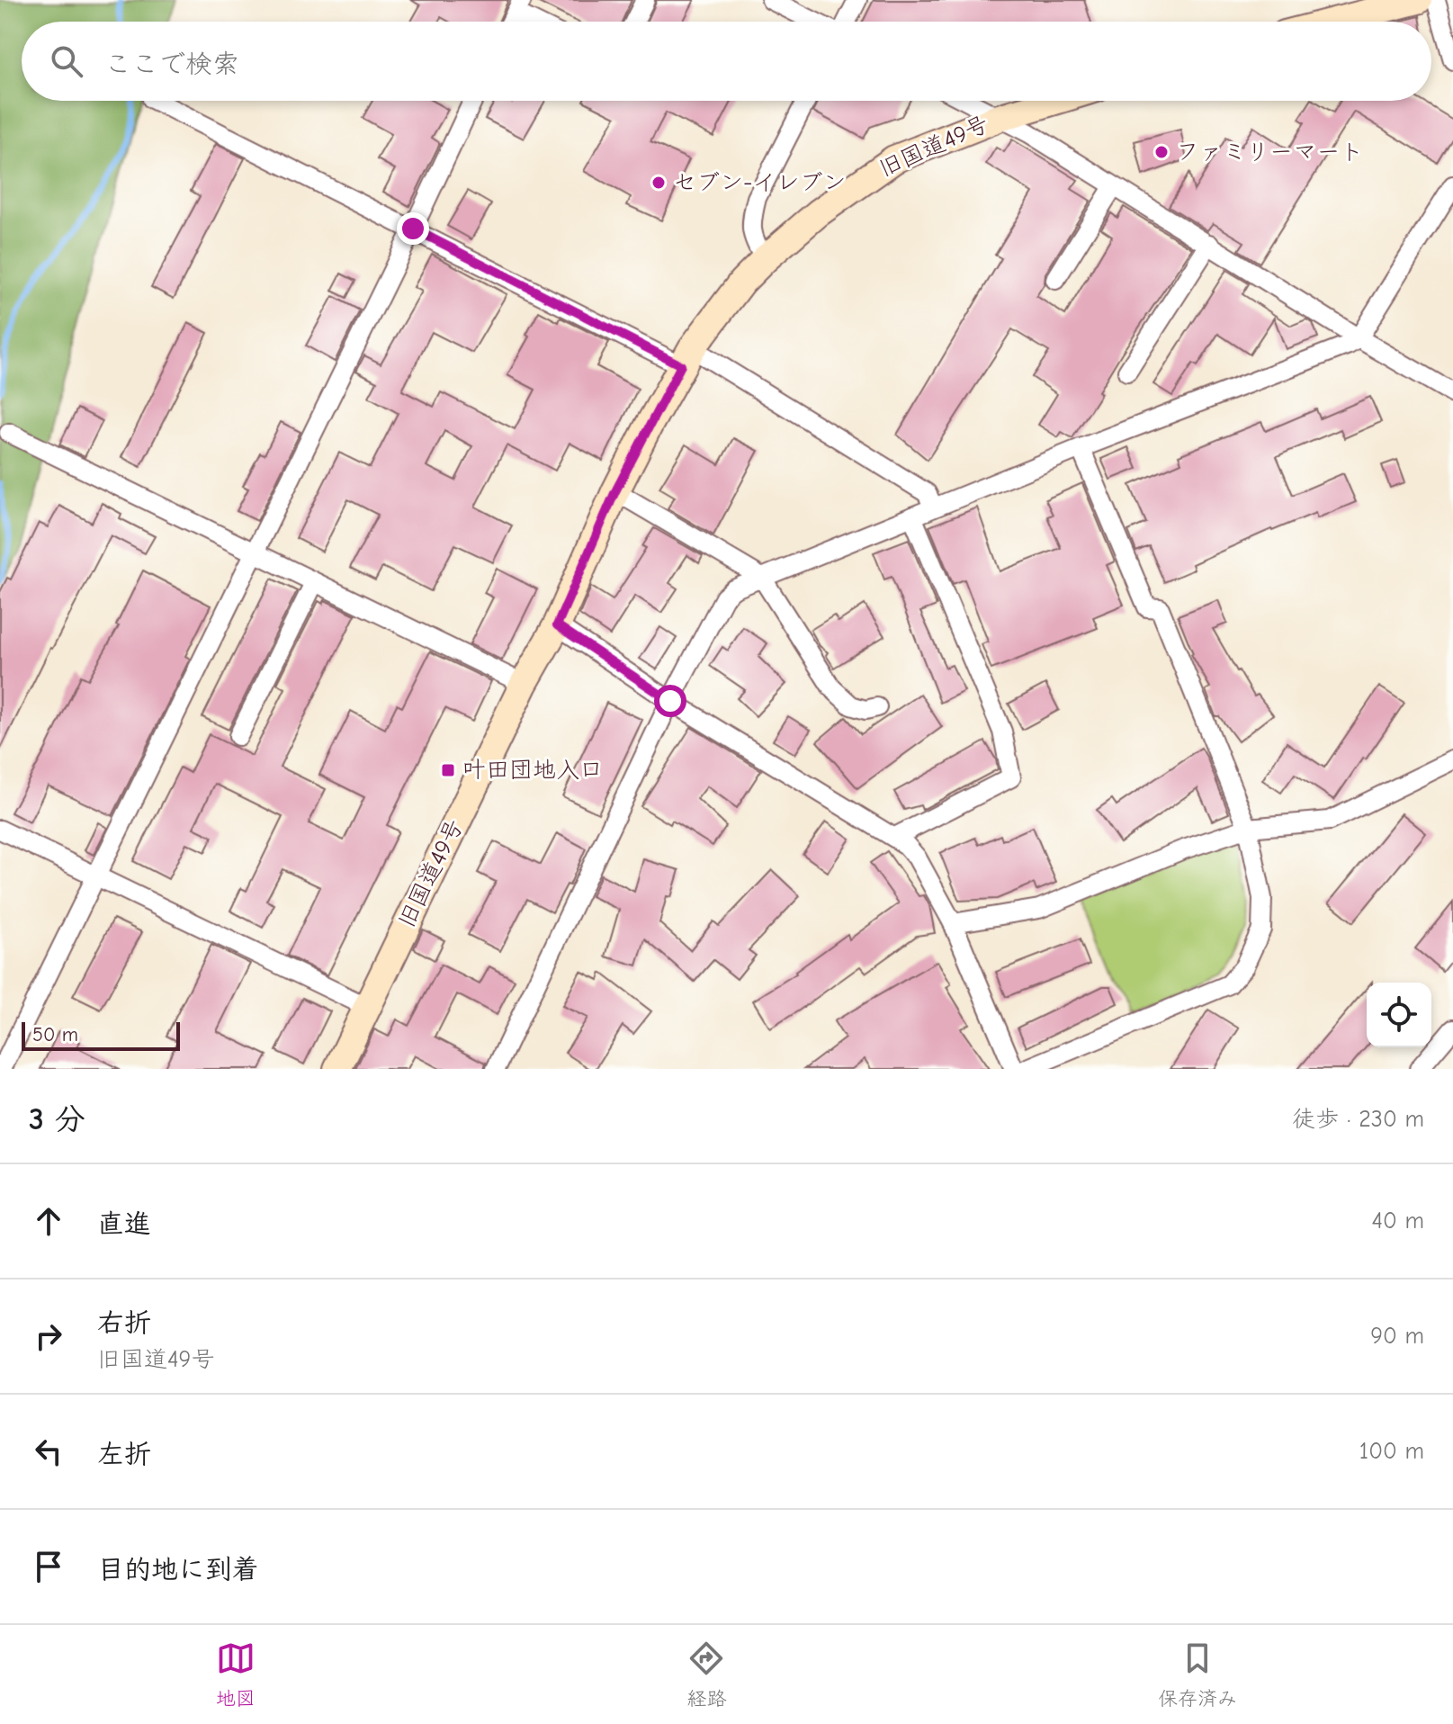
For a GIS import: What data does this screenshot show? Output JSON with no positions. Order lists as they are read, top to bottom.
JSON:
{
  "streets": {
    "street": ["旧国道49号"]
  },
  "places": {
    "other": ["ファミリーマート", "セブン-イレブン"],
    "transit": ["叶田団地入口"]
  },
  "scale_bar": "50 m",
  "page": {
    "search": "ここで検索",
    "scale": "50 m",
    "heading": ["3 分", "徒歩 · 230 m"],
    "list": [
      ["直進", "40 m"],
      ["右折", "旧国道49号", "90 m"],
      ["左折", "100 m"],
      "目的地に到着"
    ],
    "nav": ["地図", "経路", "保存済み"]
  }
}
